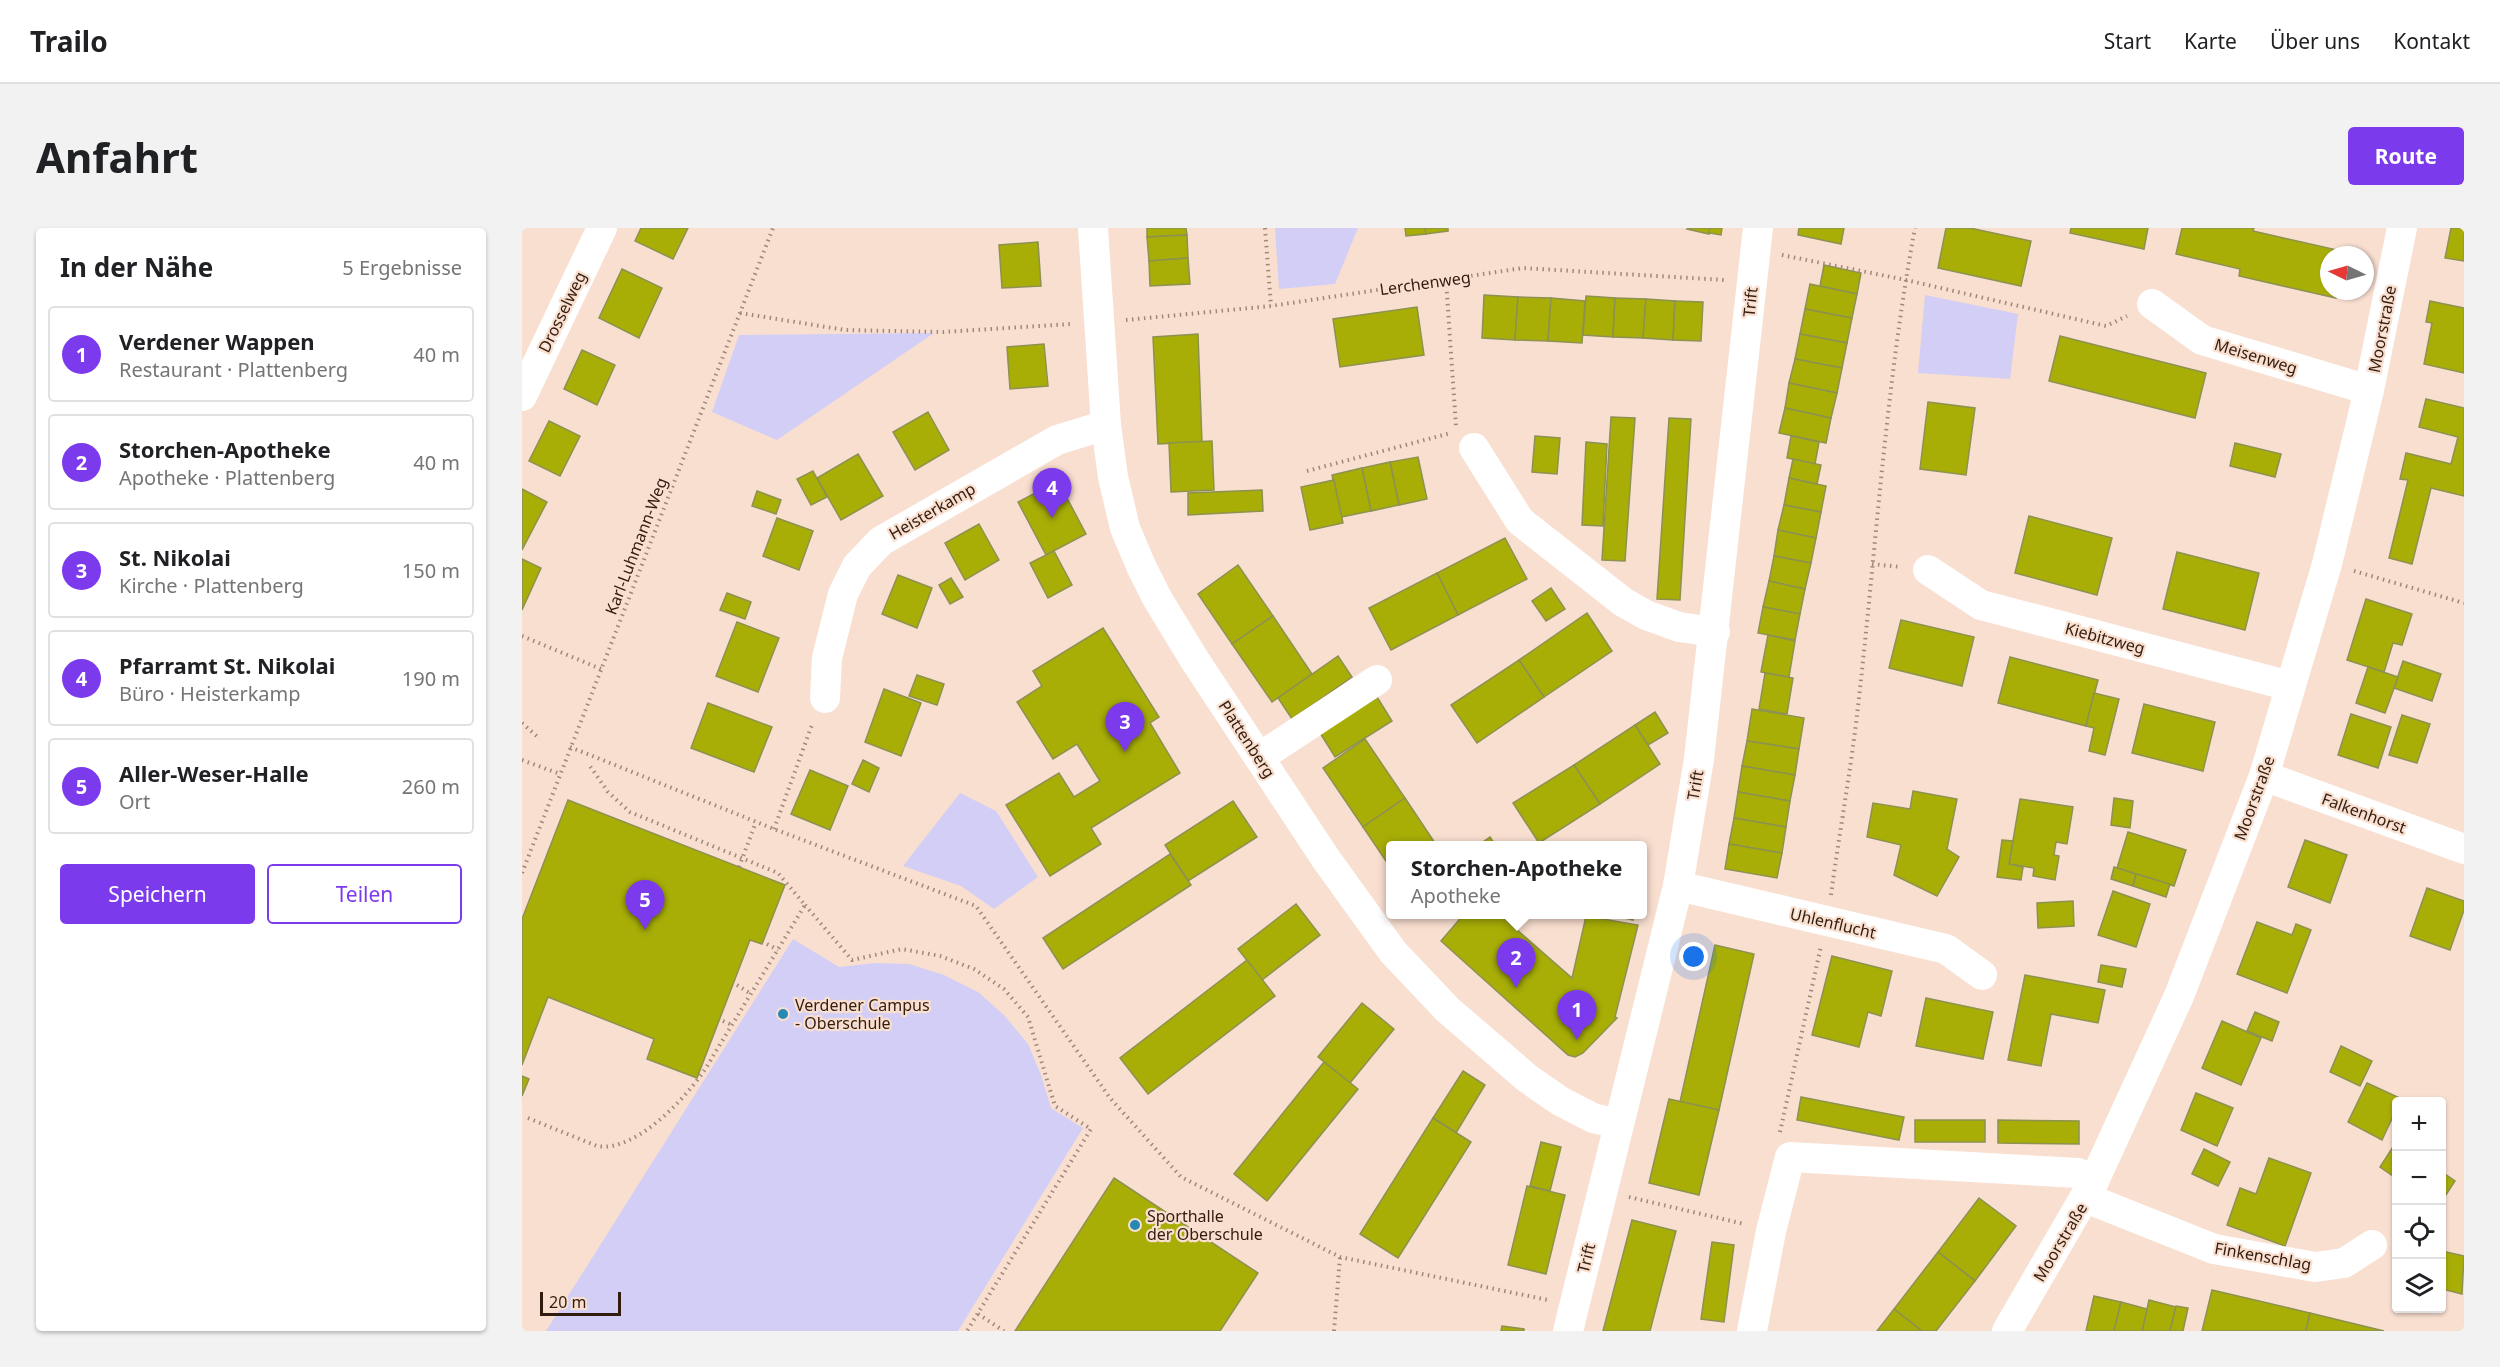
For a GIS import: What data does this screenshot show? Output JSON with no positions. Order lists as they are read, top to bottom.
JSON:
{
  "streets": {
    "street": [
      "Trift",
      "Drosselweg",
      "Moorstraße",
      "Meisenweg",
      "Heisterkamp",
      "Kiebitzweg",
      "Plattenberg",
      "Falkenhorst",
      "Uhlenflucht",
      "Finkenschlag"
    ],
    "path": ["Lerchenweg", "Karl-Luhmann-Weg"]
  },
  "crossings": [
    ["Lerchenweg", "Trift"],
    ["Lerchenweg", "Karl-Luhmann-Weg"],
    ["Lerchenweg", "Plattenberg"],
    ["Trift", "Plattenberg"],
    ["Trift", "Uhlenflucht"],
    ["Moorstraße", "Meisenweg"],
    ["Moorstraße", "Kiebitzweg"],
    ["Moorstraße", "Falkenhorst"],
    ["Moorstraße", "Finkenschlag"],
    ["Heisterkamp", "Plattenberg"]
  ],
  "places": ["Verdener Campus - Oberschule", "Sporthalle der Oberschule"],
  "scale_bar": "20 m",
  "north": "left",
  "page": {
    "header": "Trailo",
    "nav": [
      "Start",
      "Karte",
      "Über uns",
      "Kontakt"
    ],
    "buttons": [
      "Route",
      ["Speichern", "Teilen"]
    ],
    "title": "Anfahrt",
    "heading": ["In der Nähe", "5 Ergebnisse"],
    "list": [
      {
        "mark": "1",
        "name": "Verdener Wappen",
        "note": "Restaurant · Plattenberg",
        "value": "40 m"
      },
      {
        "mark": "2",
        "name": "Storchen-Apotheke",
        "note": "Apotheke · Plattenberg",
        "value": "40 m"
      },
      {
        "mark": "3",
        "name": "St. Nikolai",
        "note": "Kirche · Plattenberg",
        "value": "150 m"
      },
      {
        "mark": "4",
        "name": "Pfarramt St. Nikolai",
        "note": "Büro · Heisterkamp",
        "value": "190 m"
      },
      {
        "mark": "5",
        "name": "Aller-Weser-Halle",
        "note": "Ort",
        "value": "260 m"
      }
    ],
    "pins": [
      "4",
      "3",
      "5",
      "2",
      "1"
    ],
    "popup": ["Storchen-Apotheke", "Apotheke"],
    "map_buttons": ["+", "−"],
    "scale": "20 m"
  }
}
